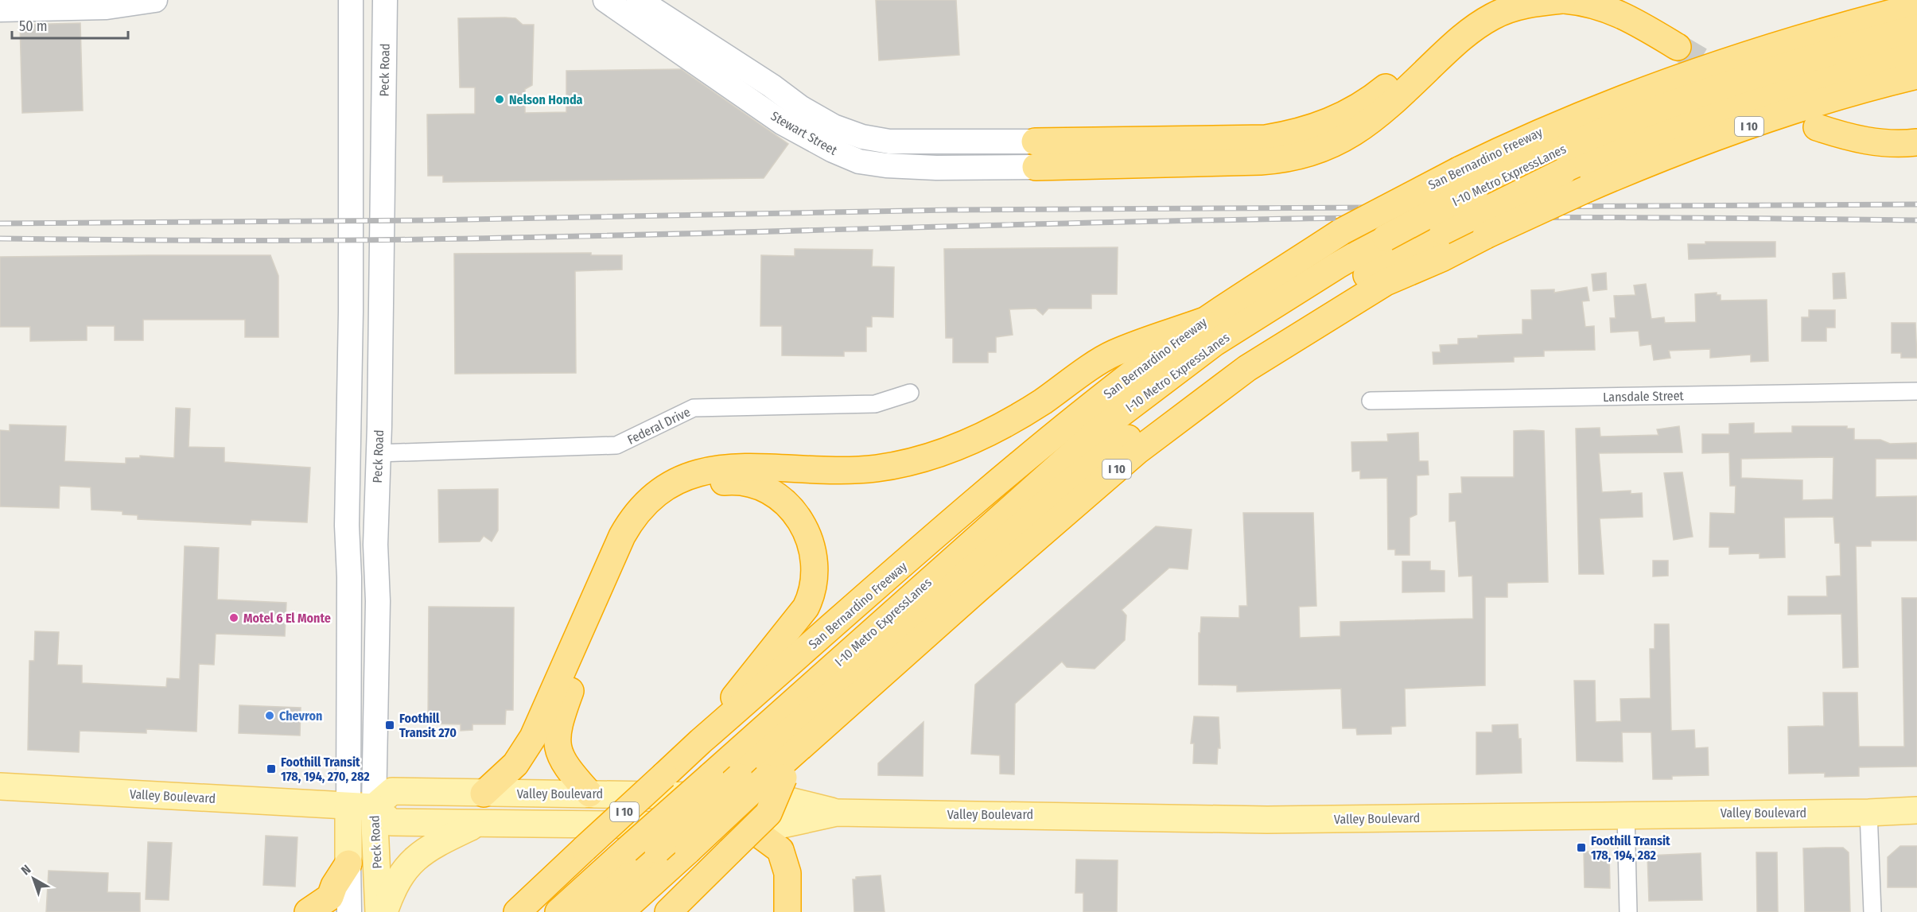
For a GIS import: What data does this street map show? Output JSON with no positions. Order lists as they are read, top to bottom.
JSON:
{
  "streets": {
    "highway": ["I 10", "San Bernardino Freeway", "I-10 Metro ExpressLanes"],
    "main road": ["Peck Road", "Stewart Street", "Valley Boulevard"],
    "street": ["Lansdale Street", "Federal Drive"]
  },
  "crossings": [
    ["Peck Road", "Federal Drive"],
    ["Peck Road", "Valley Boulevard"]
  ],
  "places": {
    "other": ["Nelson Honda", "Motel 6 El Monte", "Chevron"],
    "transit": ["Foothill Transit 270", "Foothill Transit 178, 194, 270, 282", "Foothill Transit 178, 194, 282"]
  },
  "scale_bar": "50 m",
  "north": "top left"
}
